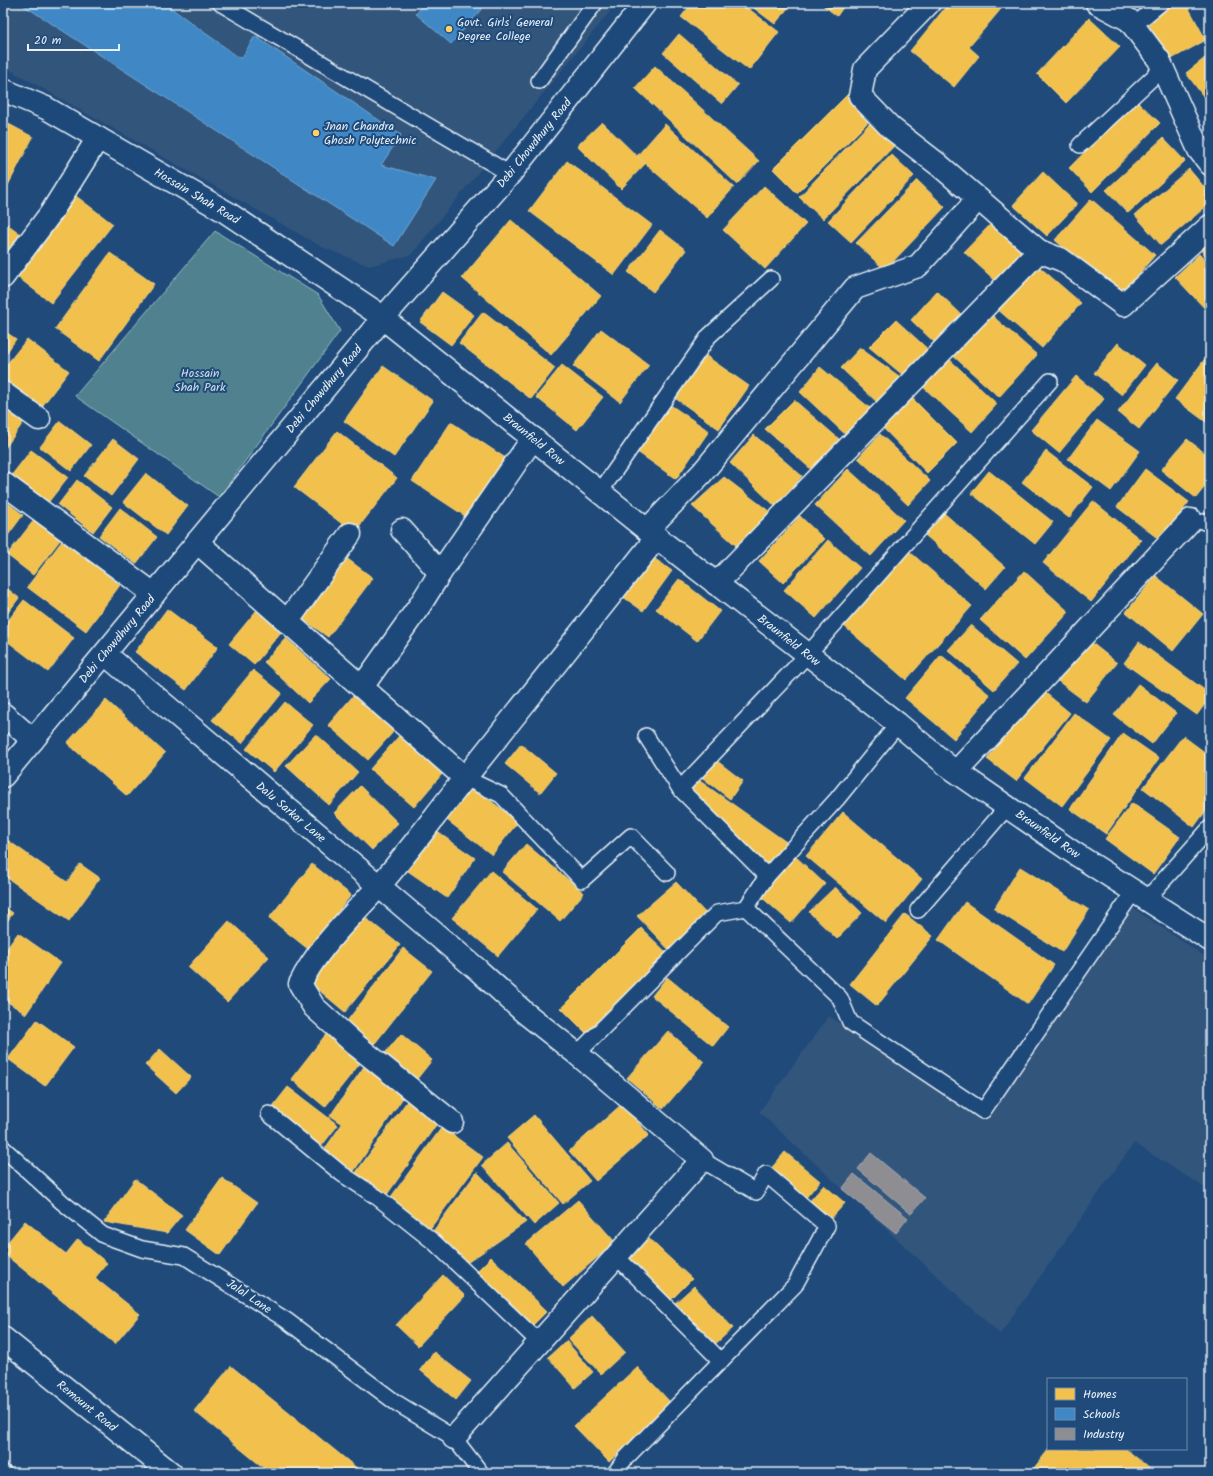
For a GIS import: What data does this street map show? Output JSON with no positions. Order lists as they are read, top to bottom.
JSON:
{
  "streets": {
    "street": [
      "Debi Chowdhury Road",
      "Hossain Shah Road",
      "Braunfield Row",
      "Dalu Sarkar Lane",
      "Remount Road"
    ],
    "lane": ["Jalal Lane"]
  },
  "crossings": [
    ["Debi Chowdhury Road", "Hossain Shah Road"],
    ["Debi Chowdhury Road", "Braunfield Row"],
    ["Debi Chowdhury Road", "Dalu Sarkar Lane"],
    ["Hossain Shah Road", "Braunfield Row"]
  ],
  "parks": ["Hossain Shah Park"],
  "places": ["Govt. Girls' General Degree College", "Jnan Chandra Ghosh Polytechnic"],
  "legend": ["Homes", "Schools", "Industry"],
  "scale_bar": "20 m"
}
